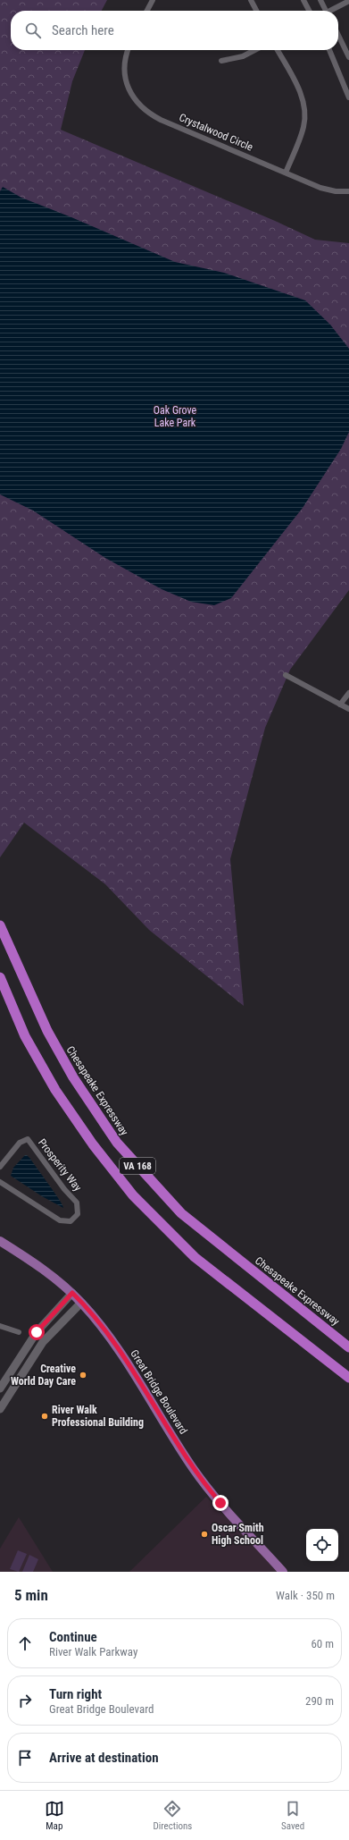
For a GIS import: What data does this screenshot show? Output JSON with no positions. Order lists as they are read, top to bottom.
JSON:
{
  "streets": {
    "highway": ["Chesapeake Expressway", "VA 168"],
    "main road": ["Great Bridge Boulevard"],
    "street": ["Crystalwood Circle", "Prosperity Way"]
  },
  "parks": ["Oak Grove Lake Park"],
  "places": ["Creative World Day Care", "River Walk Professional Building", "Oscar Smith High School"],
  "page": {
    "search": "Search here",
    "heading": ["5 min", "Walk · 350 m"],
    "list": [
      ["Continue", "River Walk Parkway", "60 m"],
      ["Turn right", "Great Bridge Boulevard", "290 m"],
      "Arrive at destination"
    ],
    "nav": ["Map", "Directions", "Saved"]
  }
}
